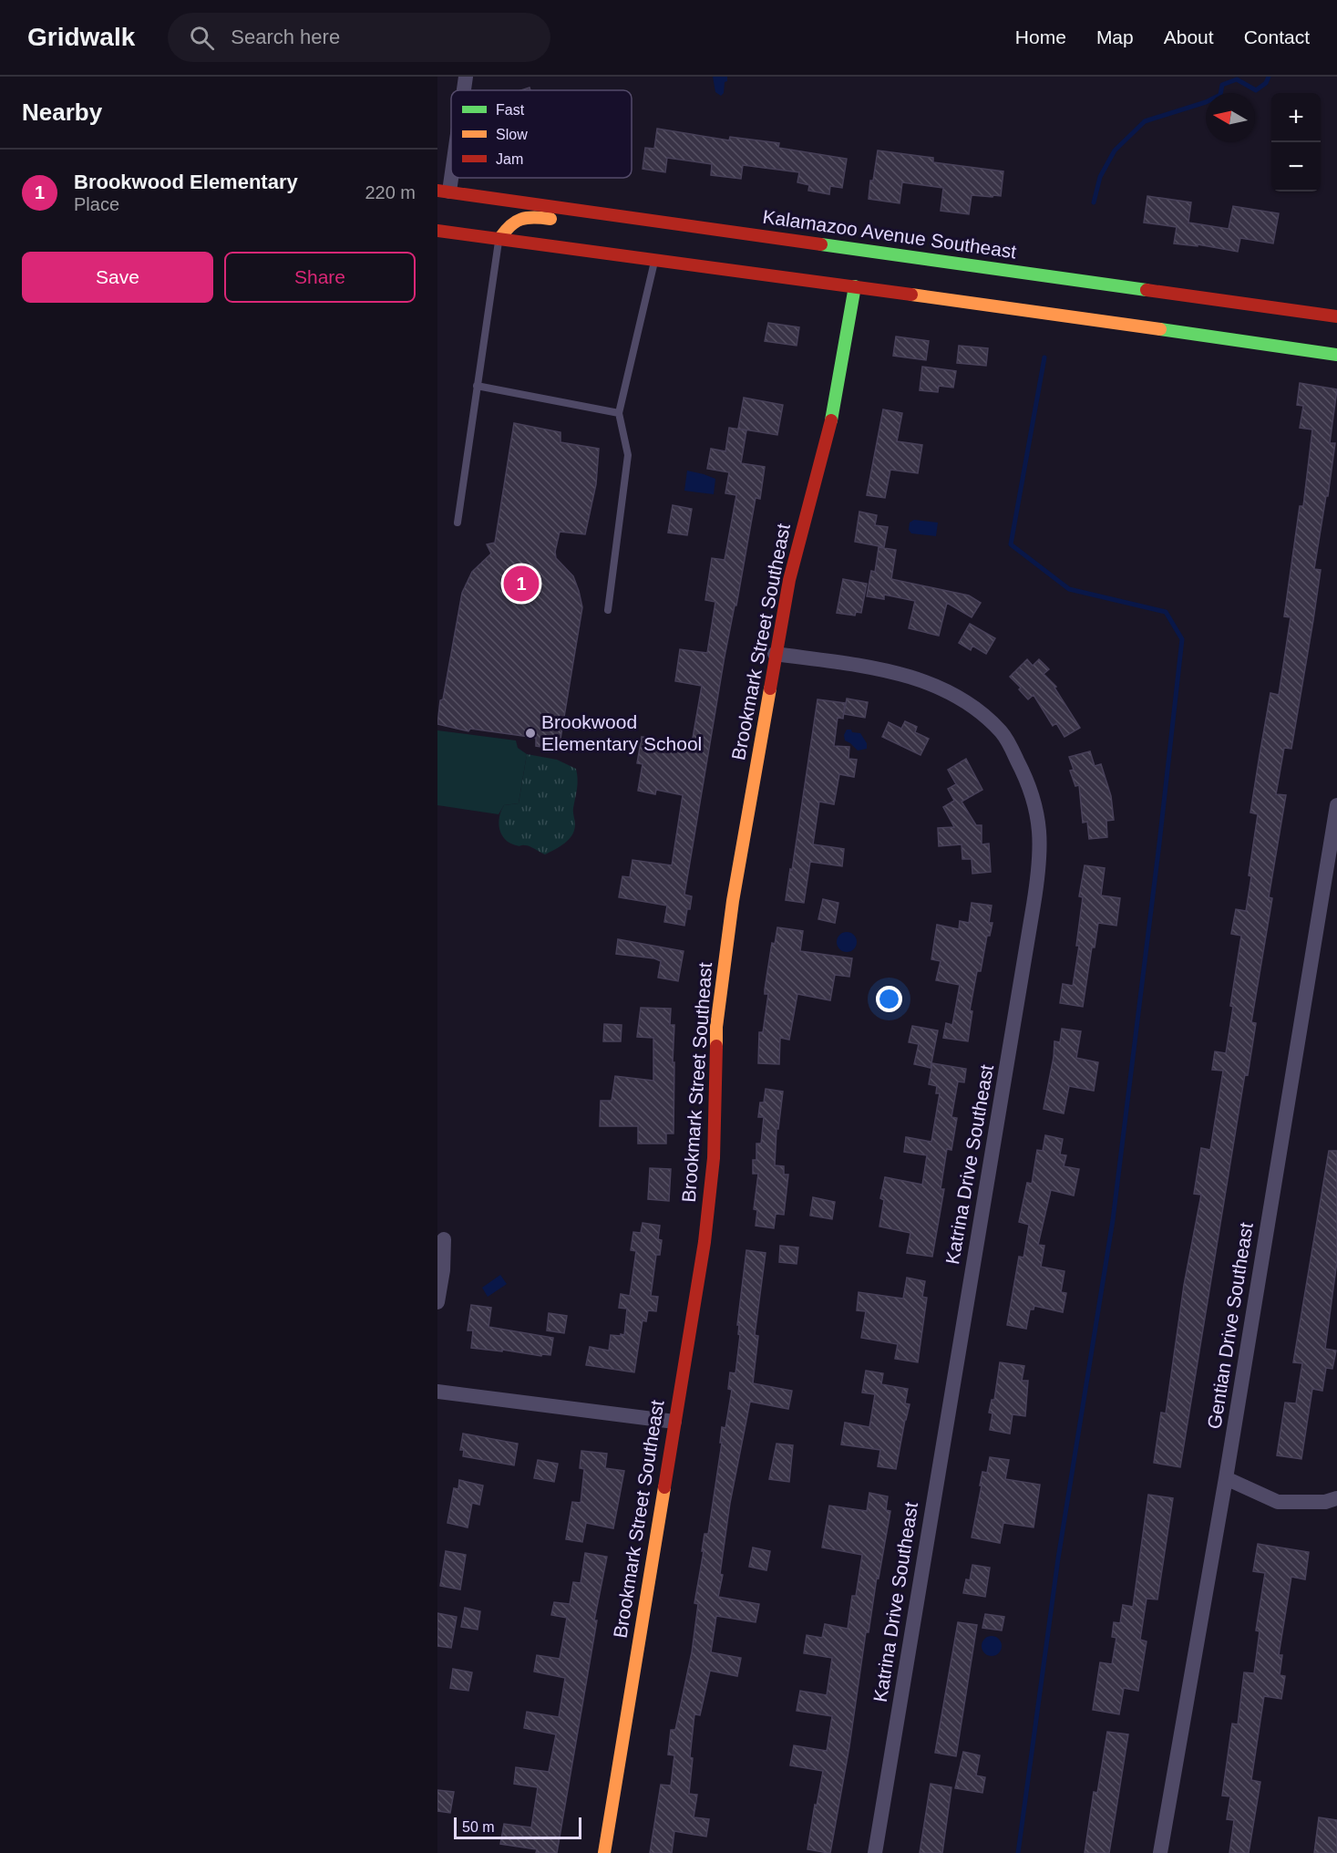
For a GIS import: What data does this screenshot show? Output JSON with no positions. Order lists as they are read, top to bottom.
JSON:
{
  "streets": {
    "main road": ["Kalamazoo Avenue Southeast", "Brookmark Street Southeast"],
    "street": ["Katrina Drive Southeast", "Gentian Drive Southeast"]
  },
  "crossings": [
    ["Brookmark Street Southeast", "Katrina Drive Southeast"]
  ],
  "places": ["Brookwood Elementary School"],
  "legend": ["Fast", "Slow", "Jam"],
  "scale_bar": "50 m",
  "north": "left",
  "page": {
    "header": "Gridwalk",
    "search": "Search here",
    "nav": [
      "Home",
      "Map",
      "About",
      "Contact"
    ],
    "heading": "Nearby",
    "map_buttons": ["+", "−"],
    "list": [
      {
        "mark": "1",
        "name": "Brookwood Elementary",
        "note": "Place",
        "value": "220 m"
      }
    ],
    "buttons": ["Save", "Share"],
    "pins": "1",
    "scale": "50 m"
  }
}
